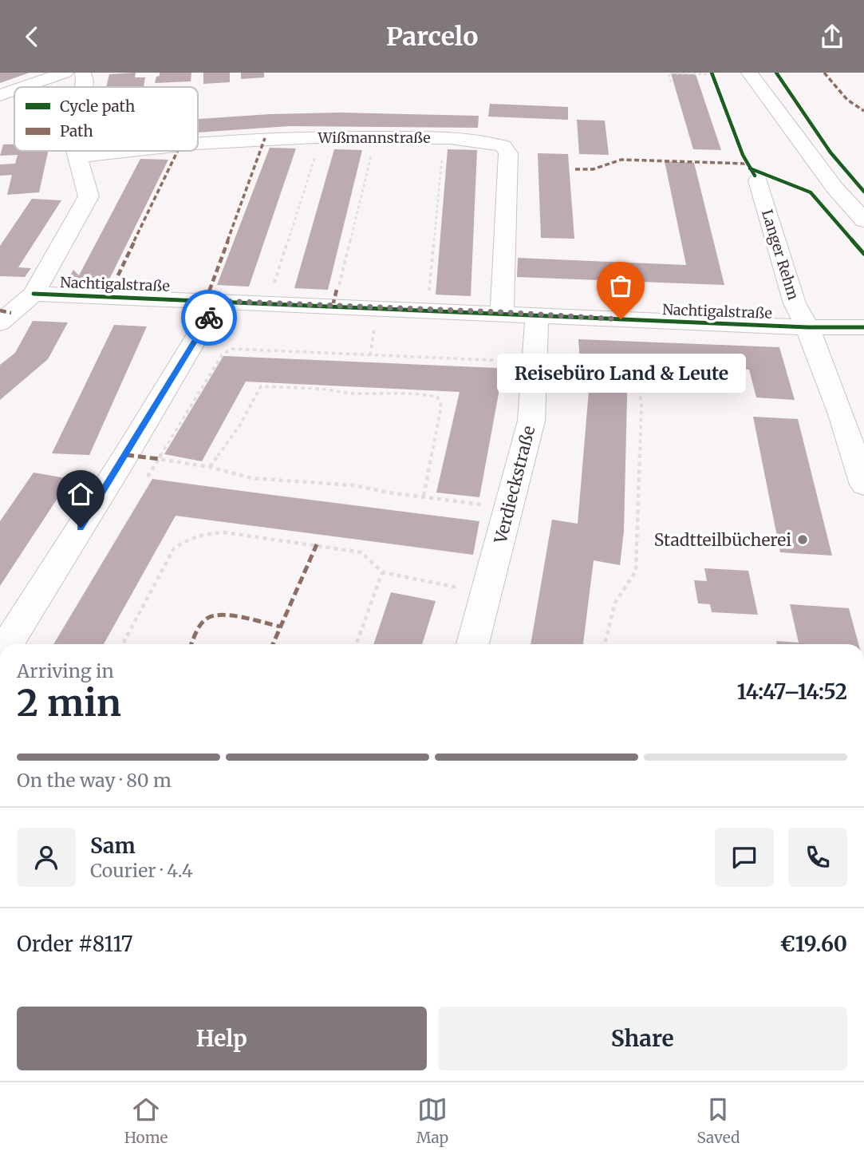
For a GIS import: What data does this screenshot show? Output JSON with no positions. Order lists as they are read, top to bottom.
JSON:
{
  "streets": {
    "street": [
      "Wißmannstraße",
      "Langer Rehm",
      "Nachtigalstraße",
      "Verdieckstraße"
    ]
  },
  "crossings": [
    ["Wißmannstraße", "Nachtigalstraße"],
    ["Langer Rehm", "Nachtigalstraße"],
    ["Nachtigalstraße", "Verdieckstraße"]
  ],
  "places": ["Reisebüro Land & Leute", "Stadtteilbücherei"],
  "legend": ["Cycle path", "Path"],
  "page": {
    "header": "Parcelo",
    "bubble": "Reisebüro Land & Leute",
    "heading": ["2 min", "Arriving in", "14:47–14:52"],
    "panel": [
      "Sam",
      "Courier · 4.4",
      "Order #8117",
      "€19.60"
    ],
    "bar": "On the way · 80 m",
    "buttons": ["Help", "Share"],
    "tabs": ["Home", "Map", "Saved"]
  }
}
